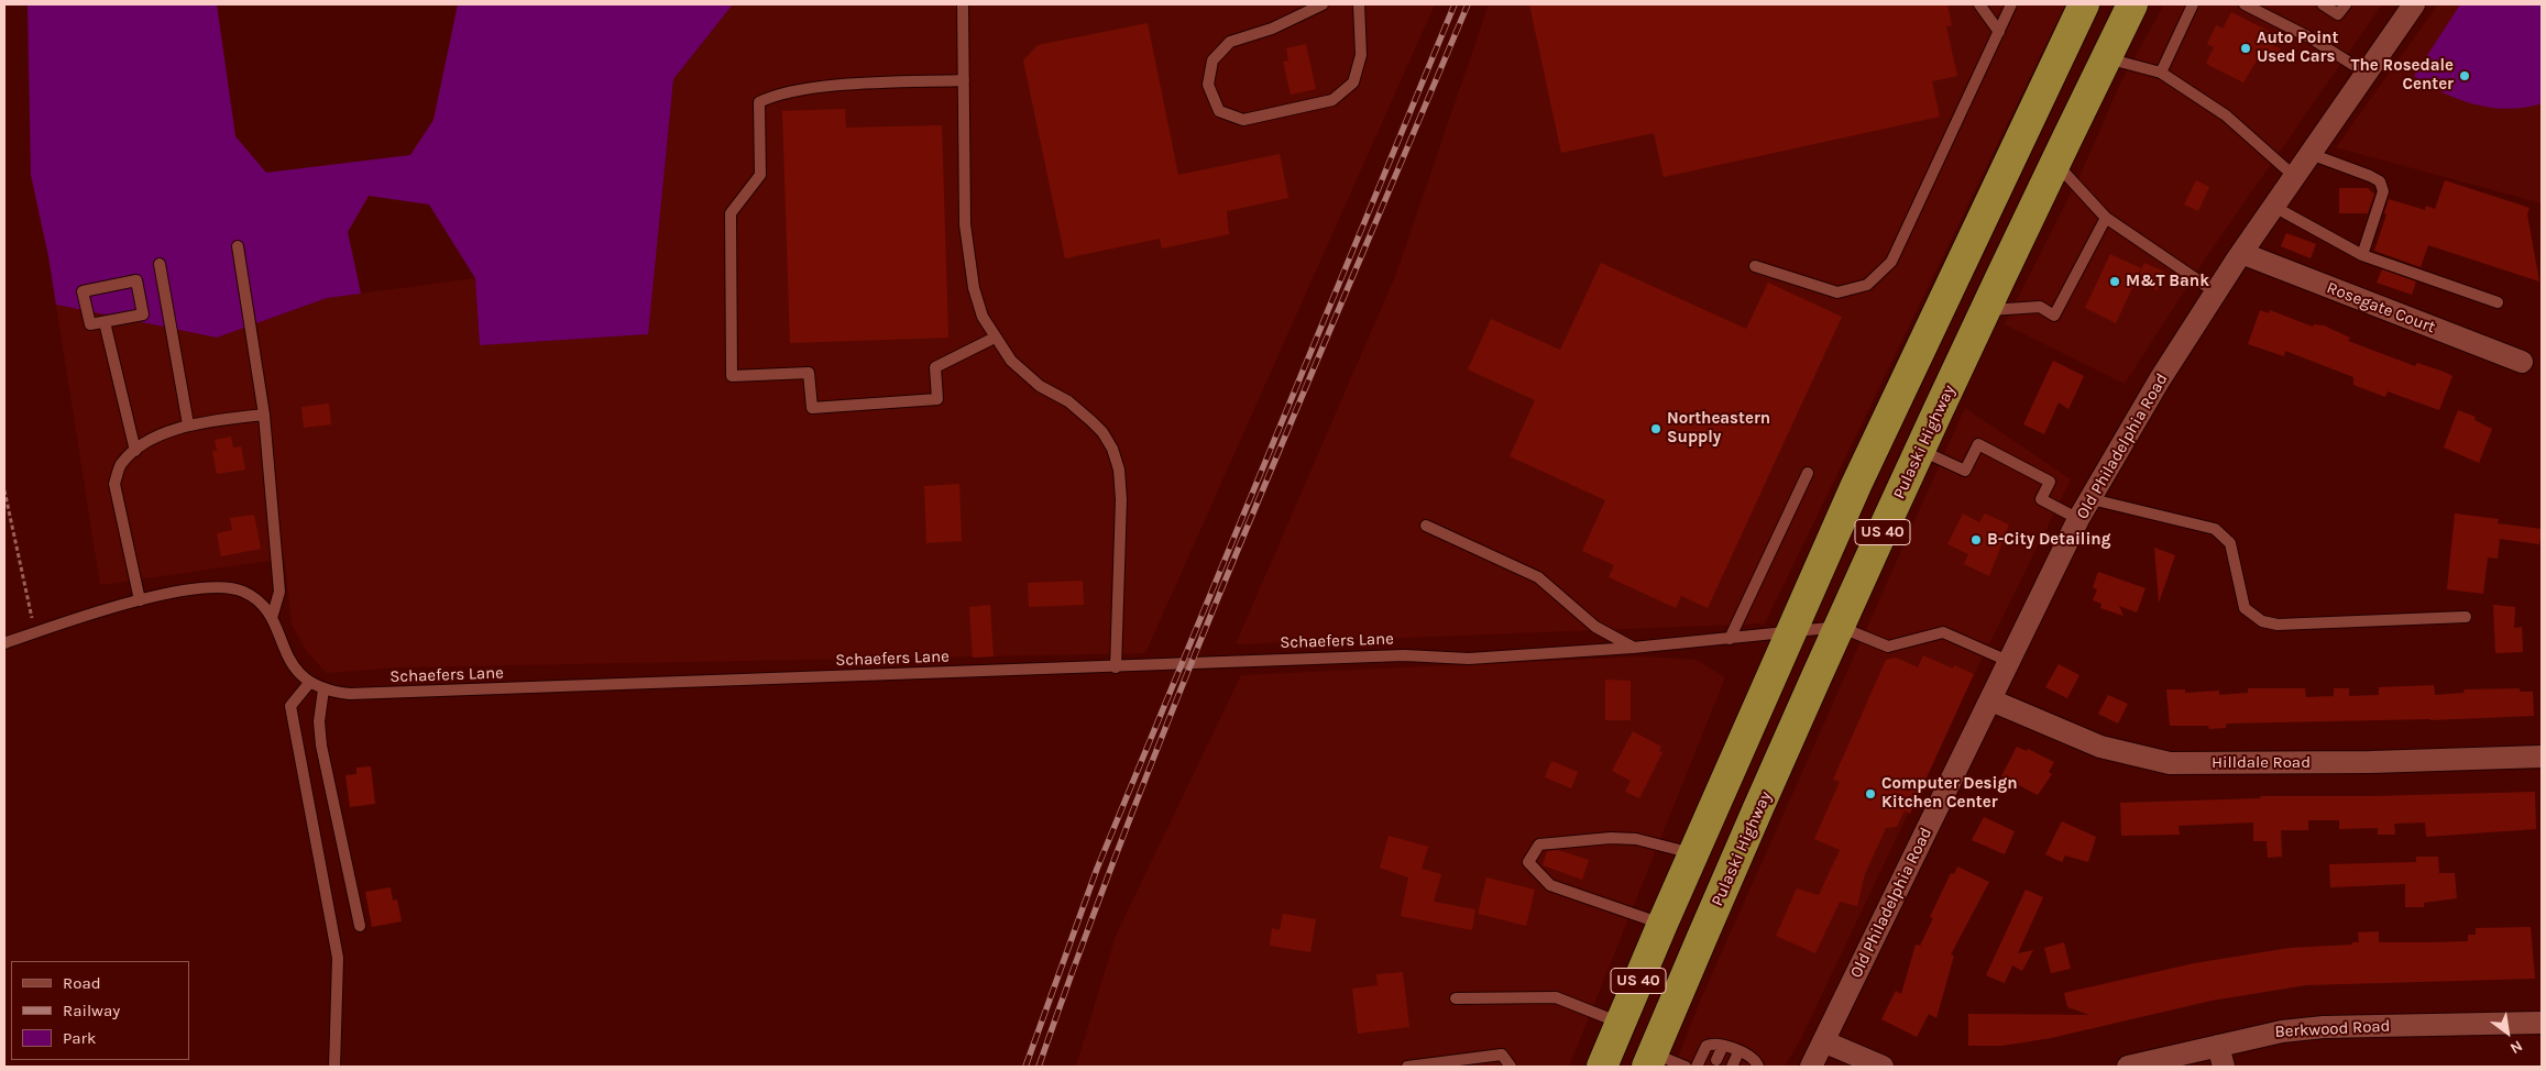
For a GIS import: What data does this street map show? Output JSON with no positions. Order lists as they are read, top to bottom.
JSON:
{
  "streets": {
    "highway": ["Pulaski Highway", "US 40"],
    "street": [
      "Rosegate Court",
      "Old Philadelphia Road",
      "Hilldale Road",
      "Berkwood Road"
    ],
    "lane": ["Schaefers Lane"]
  },
  "crossings": [
    ["Rosegate Court", "Old Philadelphia Road"],
    ["Pulaski Highway", "Schaefers Lane"],
    ["Old Philadelphia Road", "Hilldale Road"],
    ["US 40", "Schaefers Lane"]
  ],
  "places": [
    "Auto Point Used Cars",
    "The Rosedale Center",
    "M&T Bank",
    "Northeastern Supply",
    "B-City Detailing",
    "Computer Design Kitchen Center"
  ],
  "legend": ["Road", "Railway", "Park"],
  "north": "bottom right"
}
